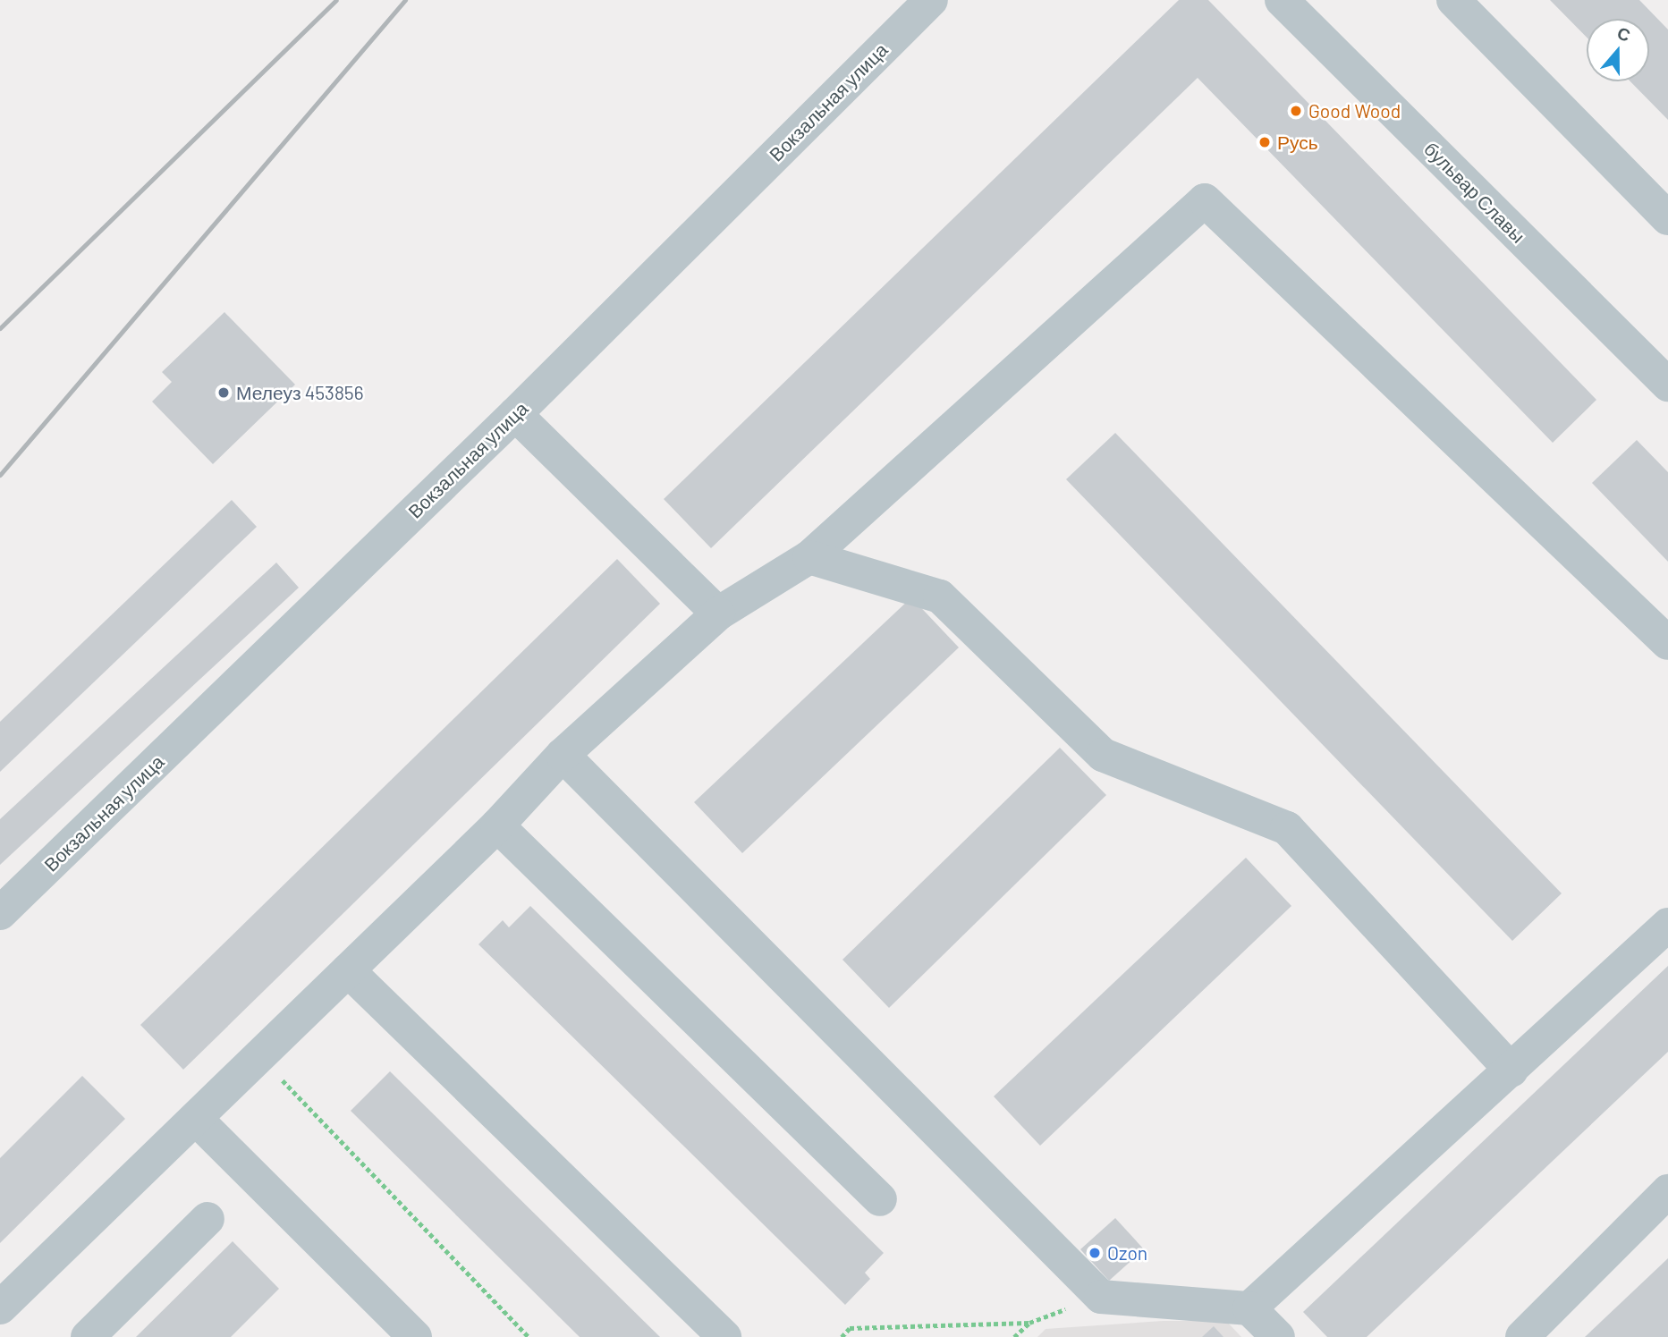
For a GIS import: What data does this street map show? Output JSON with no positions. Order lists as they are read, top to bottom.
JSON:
{
  "streets": {
    "street": ["Вокзальная улица", "бульвар Славы"]
  },
  "places": [
    "Good Wood",
    "Русь",
    "Мелеуз 453856",
    "Ozon"
  ],
  "north": "top"
}
